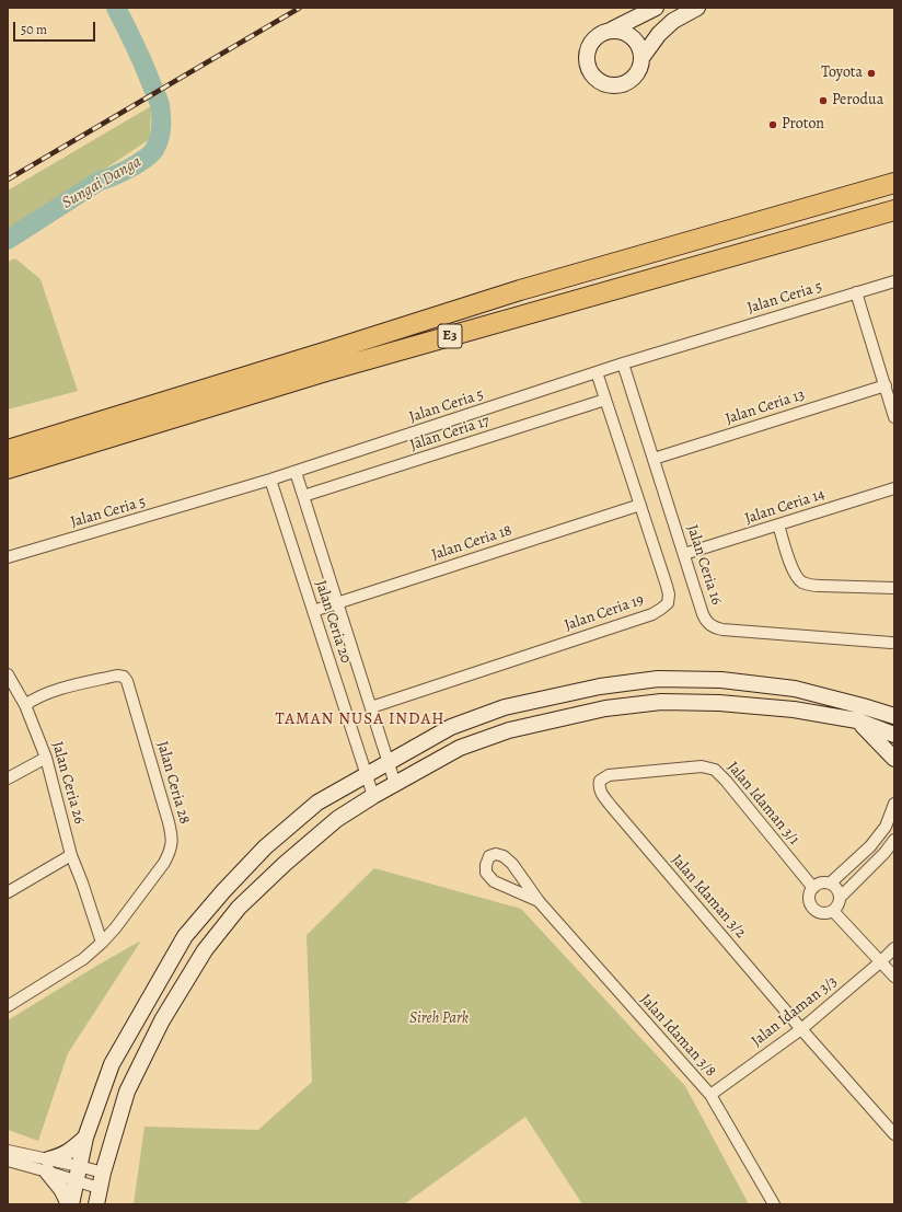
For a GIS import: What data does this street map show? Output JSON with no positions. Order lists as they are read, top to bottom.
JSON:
{
  "streets": {
    "highway": ["E3"],
    "street": [
      "Jalan Ceria 5",
      "Jalan Ceria 13",
      "Jalan Ceria 17",
      "Jalan Ceria 14",
      "Jalan Ceria 18",
      "Jalan Ceria 16",
      "Jalan Ceria 19",
      "Jalan Ceria 20",
      "Jalan Ceria 26",
      "Jalan Ceria 28",
      "Jalan Idaman 3/1",
      "Jalan Idaman 3/2",
      "Jalan Idaman 3/3",
      "Jalan Idaman 3/8"
    ]
  },
  "crossings": [
    ["Jalan Ceria 5", "Jalan Ceria 16"],
    ["Jalan Ceria 5", "Jalan Ceria 19"],
    ["Jalan Ceria 5", "Jalan Ceria 20"],
    ["Jalan Ceria 13", "Jalan Ceria 16"],
    ["Jalan Ceria 17", "Jalan Ceria 19"],
    ["Jalan Ceria 17", "Jalan Ceria 20"],
    ["Jalan Ceria 14", "Jalan Ceria 16"],
    ["Jalan Ceria 18", "Jalan Ceria 19"],
    ["Jalan Ceria 18", "Jalan Ceria 20"],
    ["Jalan Ceria 19", "Jalan Ceria 20"],
    ["Jalan Ceria 26", "Jalan Ceria 28"],
    ["Jalan Idaman 3/1", "Jalan Idaman 3/2"],
    ["Jalan Idaman 3/2", "Jalan Idaman 3/3"],
    ["Jalan Idaman 3/3", "Jalan Idaman 3/8"]
  ],
  "districts": ["TAMAN NUSA INDAH"],
  "water": ["Sungai Danga"],
  "parks": ["Sireh Park"],
  "places": ["Toyota", "Perodua", "Proton"],
  "scale_bar": "50 m"
}
